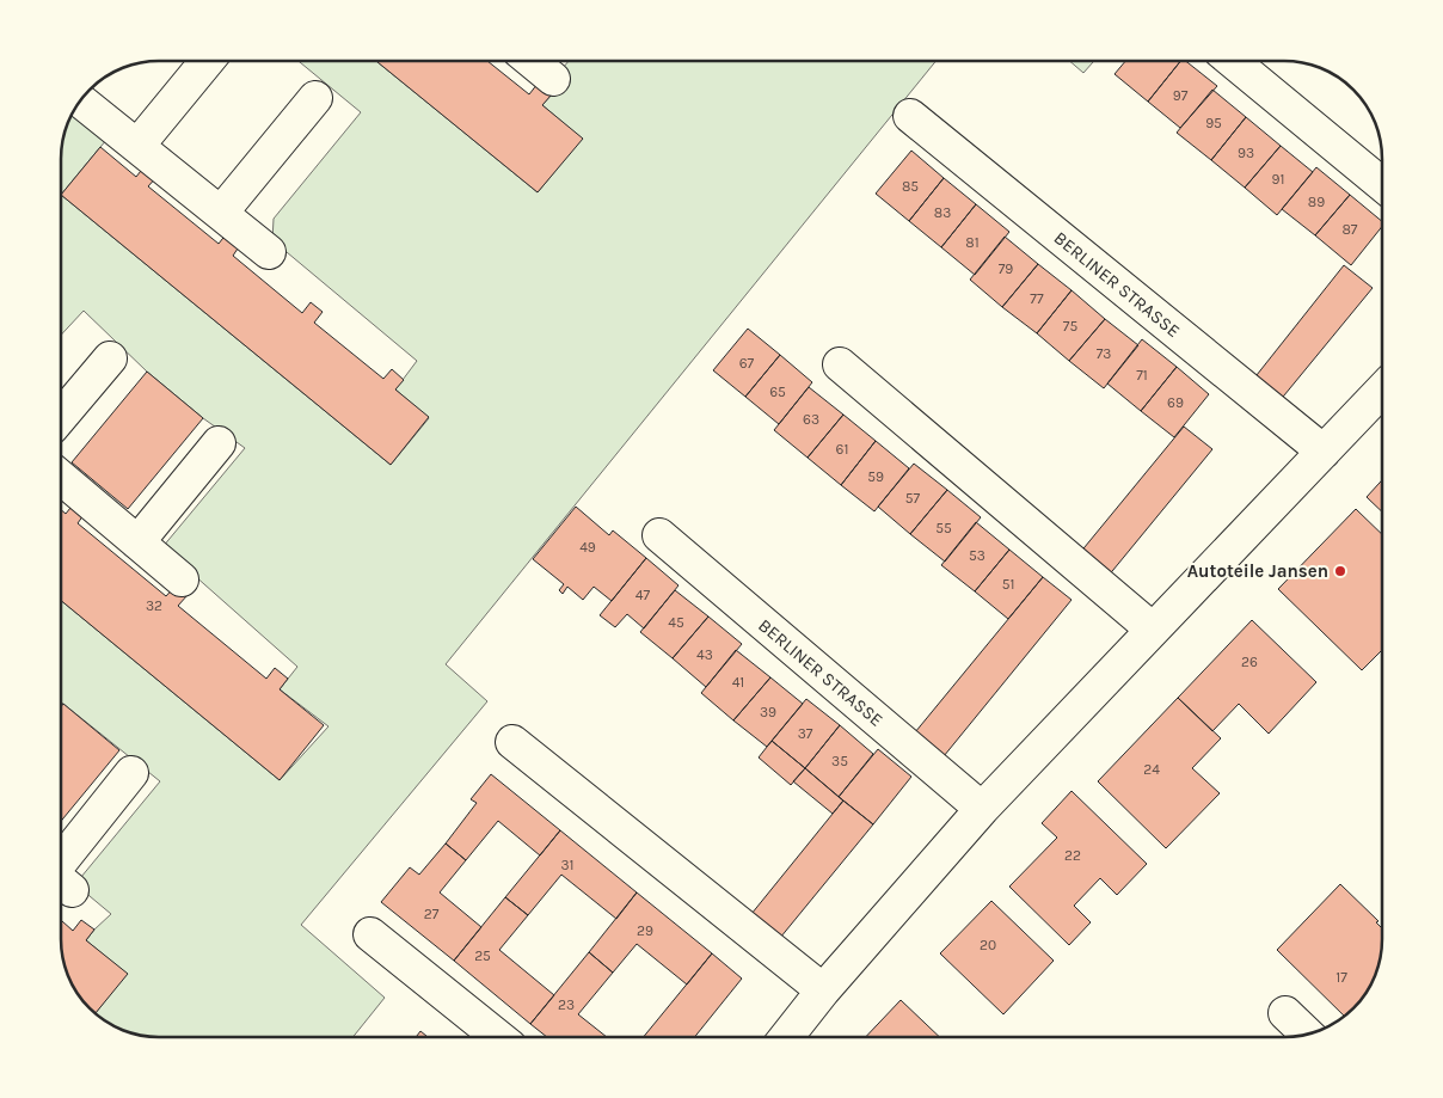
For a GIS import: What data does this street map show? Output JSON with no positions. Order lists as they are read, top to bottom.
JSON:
{
  "streets": {
    "street": ["BERLINER STRASSE"]
  },
  "places": ["Autoteile Jansen"],
  "house_numbers": [
    "97",
    "95",
    "93",
    "91",
    "85",
    "89",
    "83",
    "87",
    "81",
    "79",
    "77",
    "75",
    "73",
    "67",
    "71",
    "65",
    "69",
    "63",
    "61",
    "59",
    "57",
    "55",
    "49",
    "53",
    "51",
    "47",
    "32",
    "45",
    "43",
    "26",
    "41",
    "39",
    "37",
    "35",
    "24",
    "22",
    "31",
    "27",
    "29",
    "20",
    "25",
    "17",
    "23"
  ]
}
